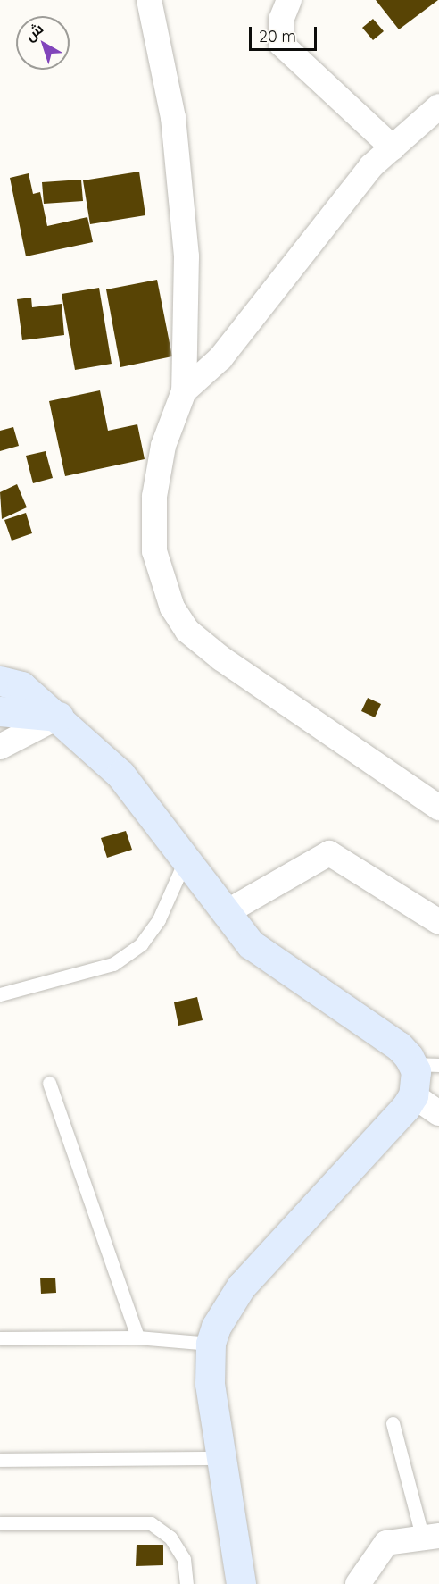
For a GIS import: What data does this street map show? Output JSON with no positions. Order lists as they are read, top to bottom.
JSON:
{
  "scale_bar": "20 m",
  "north": "top left"
}
